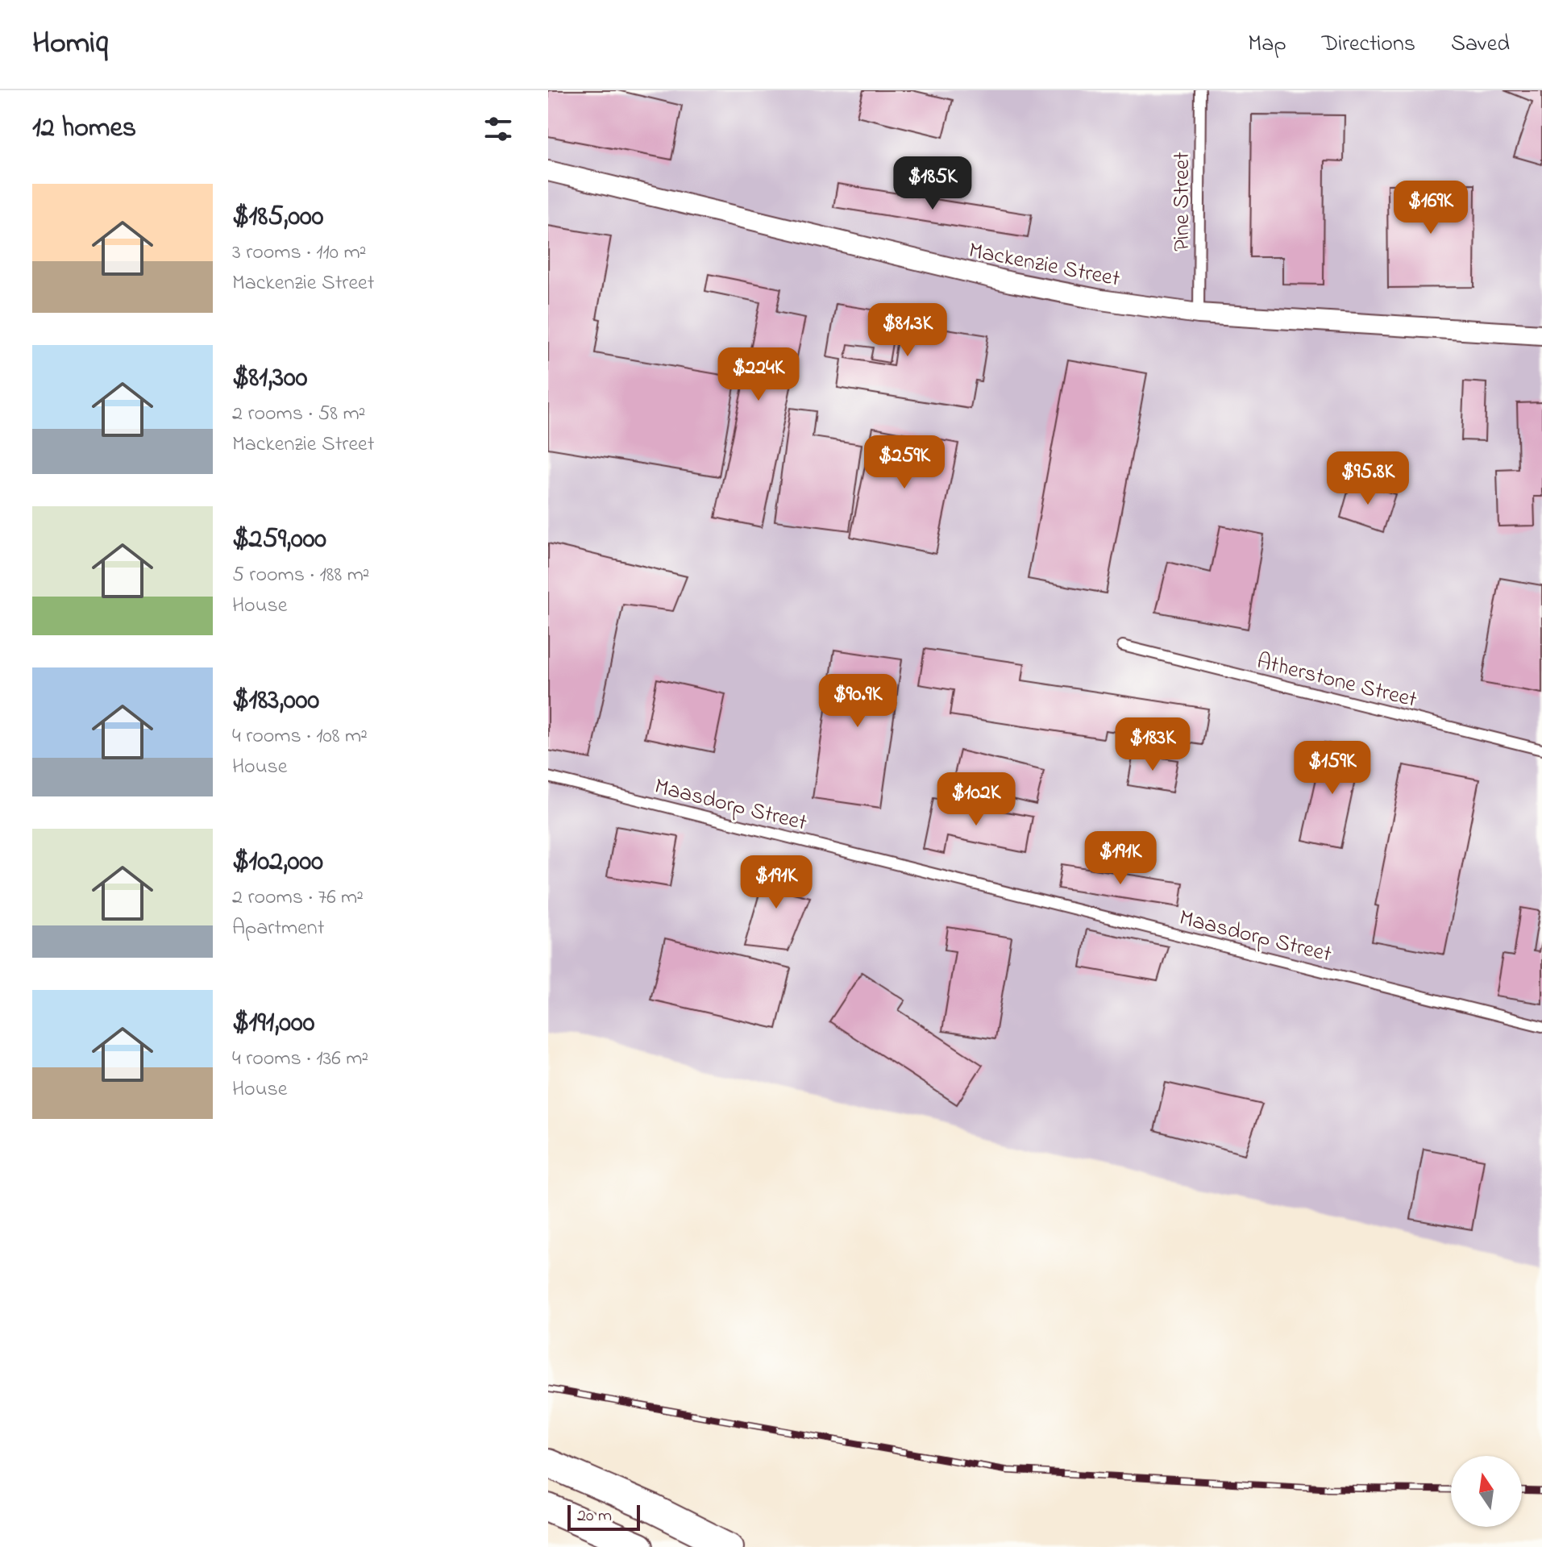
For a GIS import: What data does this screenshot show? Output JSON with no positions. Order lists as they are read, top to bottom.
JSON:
{
  "streets": {
    "street": ["Mackenzie Street"],
    "lane": ["Pine Street", "Atherstone Street", "Maasdorp Street"]
  },
  "crossings": [
    ["Pine Street", "Mackenzie Street"]
  ],
  "scale_bar": "20 m",
  "north": "top",
  "page": {
    "header": "Homiq",
    "nav": ["Map", "Directions", "Saved"],
    "heading": "12 homes",
    "price": [
      "$185K",
      "$169K",
      "$81.3K",
      "$224K",
      "$259K",
      "$95.8K",
      "$90.9K",
      "$183K",
      "$159K",
      "$102K",
      "$191K",
      "$191K"
    ],
    "list": [
      {
        "name": "$185,000",
        "note": "3 rooms · 110 m² · Mackenzie Street"
      },
      {
        "name": "$81,300",
        "note": "2 rooms · 58 m² · Mackenzie Street"
      },
      {
        "name": "$259,000",
        "note": "5 rooms · 188 m² · House"
      },
      {
        "name": "$183,000",
        "note": "4 rooms · 108 m² · House"
      },
      {
        "name": "$102,000",
        "note": "2 rooms · 76 m² · Apartment"
      },
      {
        "name": "$191,000",
        "note": "4 rooms · 136 m² · House"
      }
    ],
    "scale": "20 m"
  }
}
